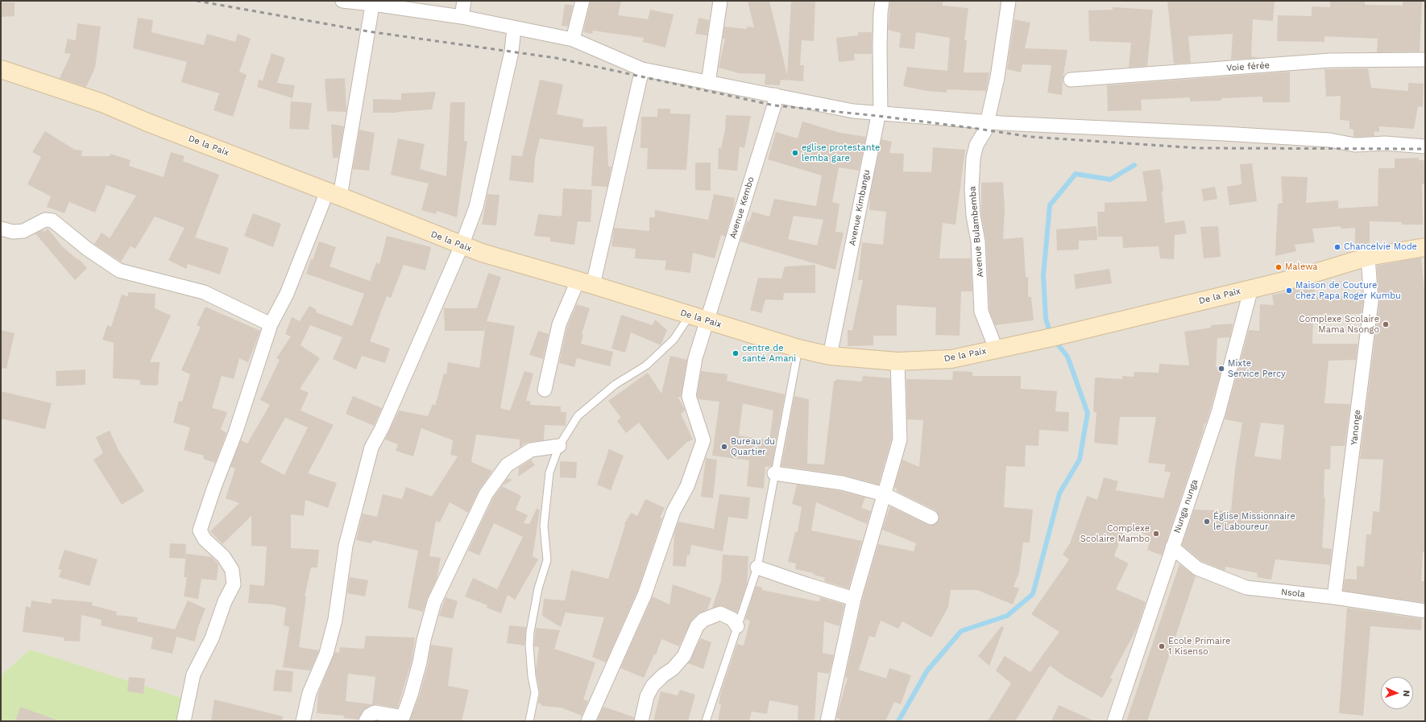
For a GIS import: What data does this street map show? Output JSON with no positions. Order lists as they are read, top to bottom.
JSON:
{
  "streets": {
    "street": [
      "Voie férée",
      "De la Paix",
      "Avenue Kembo",
      "Avenue Kimbangu",
      "Avenue Bulambemba",
      "Yanonge",
      "Nunga nunga",
      "Nsola"
    ]
  },
  "crossings": [
    ["De la Paix", "Avenue Kembo"],
    ["De la Paix", "Avenue Kimbangu"],
    ["De la Paix", "Avenue Bulambemba"],
    ["De la Paix", "Yanonge"],
    ["De la Paix", "Nunga nunga"],
    ["Yanonge", "Nsola"],
    ["Nunga nunga", "Nsola"]
  ],
  "places": [
    "eglise protestante lemba gare",
    "Chancelvie Mode",
    "Malewa",
    "Maison de Couture chez Papa Roger Kumbu",
    "Complexe Scolaire Mama Nsongo",
    "centre de santé Amani",
    "Mixte Service Percy",
    "Bureau du Quartier",
    "Église Missionnaire le Laboureur",
    "Complexe Scolaire Mambo",
    "Ecole Primaire 1 Kisenso"
  ],
  "north": "right"
}
